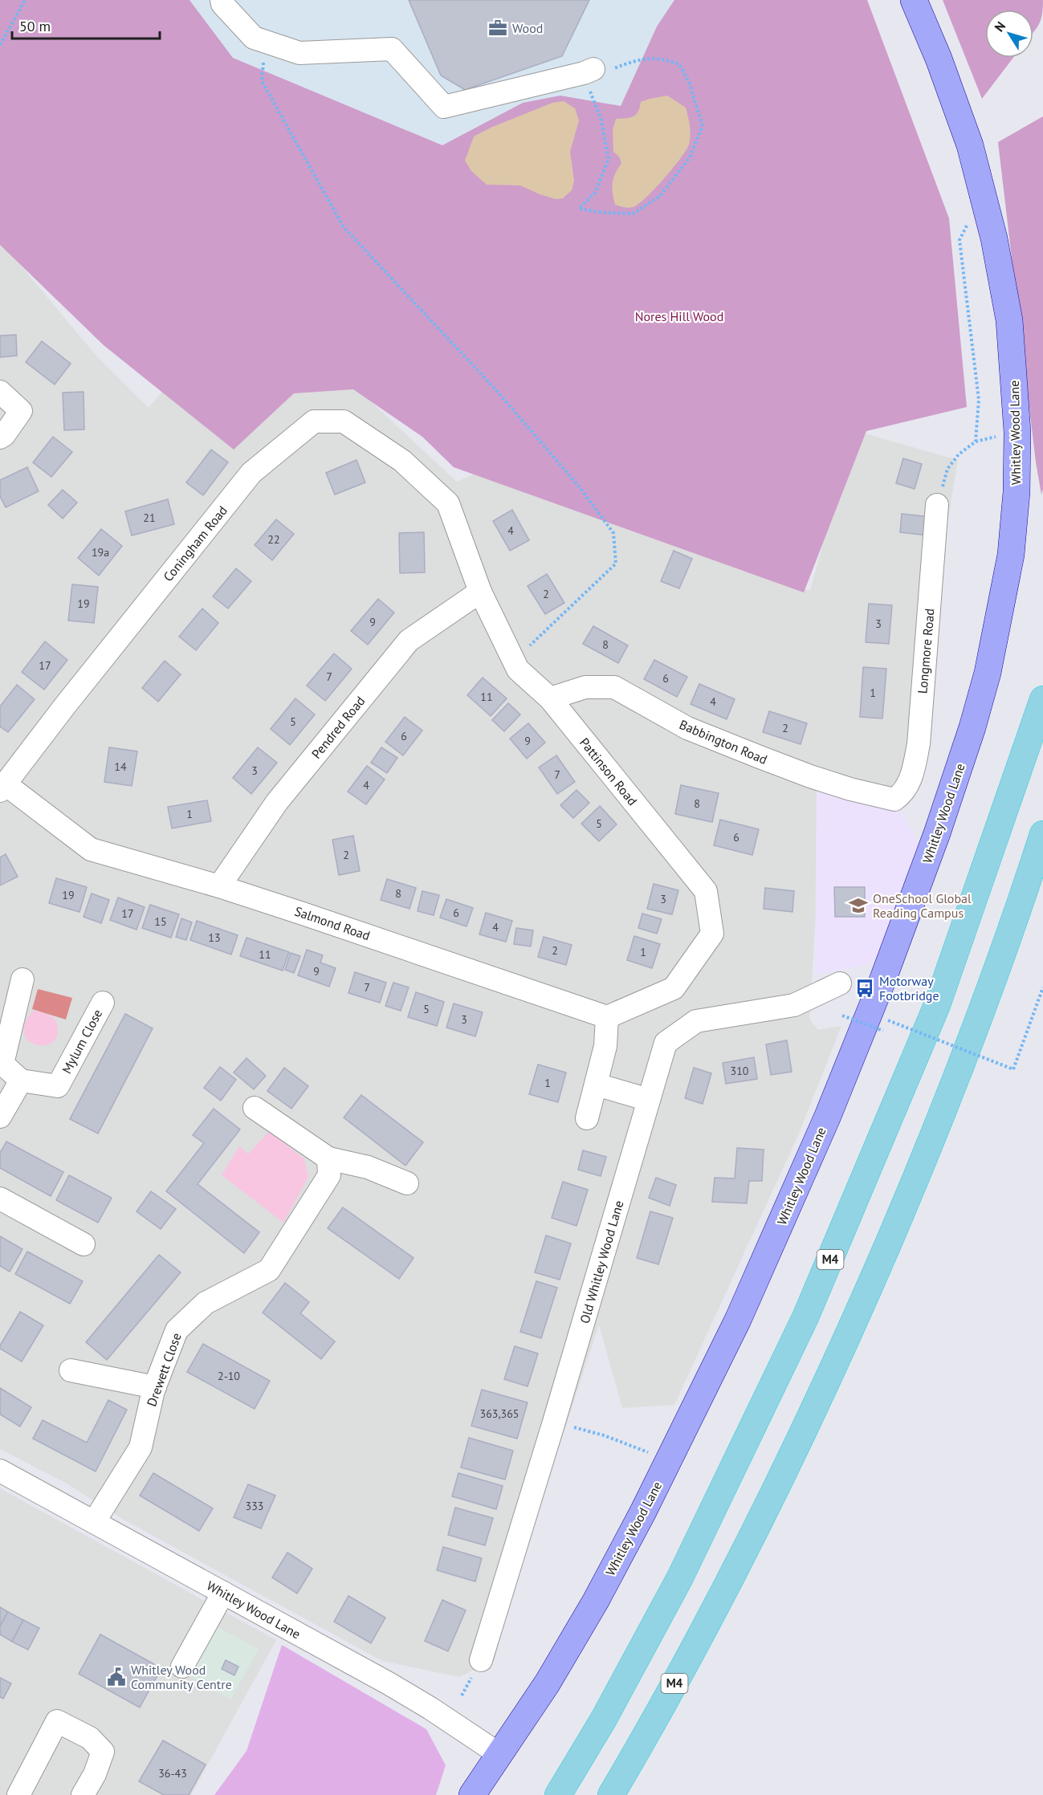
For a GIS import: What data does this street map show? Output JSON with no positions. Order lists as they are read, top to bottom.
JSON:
{
  "streets": {
    "highway": ["M4"],
    "main road": ["Whitley Wood Lane"],
    "street": [
      "Coningham Road",
      "Longmore Road",
      "Pendred Road",
      "Babbington Road",
      "Pattinson Road",
      "Salmond Road",
      "Mylum Close",
      "Old Whitley Wood Lane",
      "Drewett Close"
    ]
  },
  "crossings": [
    ["Whitley Wood Lane", "Drewett Close"],
    ["Coningham Road", "Pattinson Road"],
    ["Coningham Road", "Salmond Road"],
    ["Longmore Road", "Babbington Road"],
    ["Pendred Road", "Pattinson Road"],
    ["Pendred Road", "Salmond Road"],
    ["Babbington Road", "Pattinson Road"],
    ["Pattinson Road", "Salmond Road"]
  ],
  "parks": ["Nores Hill Wood"],
  "places": {
    "office": ["Wood"],
    "school or university": ["OneSchool Global Reading Campus"],
    "bus stop": ["Motorway Footbridge"],
    "public building": ["Whitley Wood Community Centre"]
  },
  "house_numbers": [
    "21",
    "4",
    "22",
    "19a",
    "2",
    "19",
    "9",
    "3",
    "8",
    "17",
    "7",
    "6",
    "1",
    "11",
    "4",
    "5",
    "2",
    "6",
    "9",
    "14",
    "3",
    "7",
    "4",
    "8",
    "1",
    "5",
    "6",
    "2",
    "8",
    "19",
    "3",
    "6",
    "17",
    "15",
    "4",
    "13",
    "2",
    "1",
    "11",
    "9",
    "7",
    "5",
    "3",
    "310",
    "1",
    "2-10",
    "363,365",
    "333",
    "36-43"
  ],
  "scale_bar": "50 m",
  "north": "top left"
}
